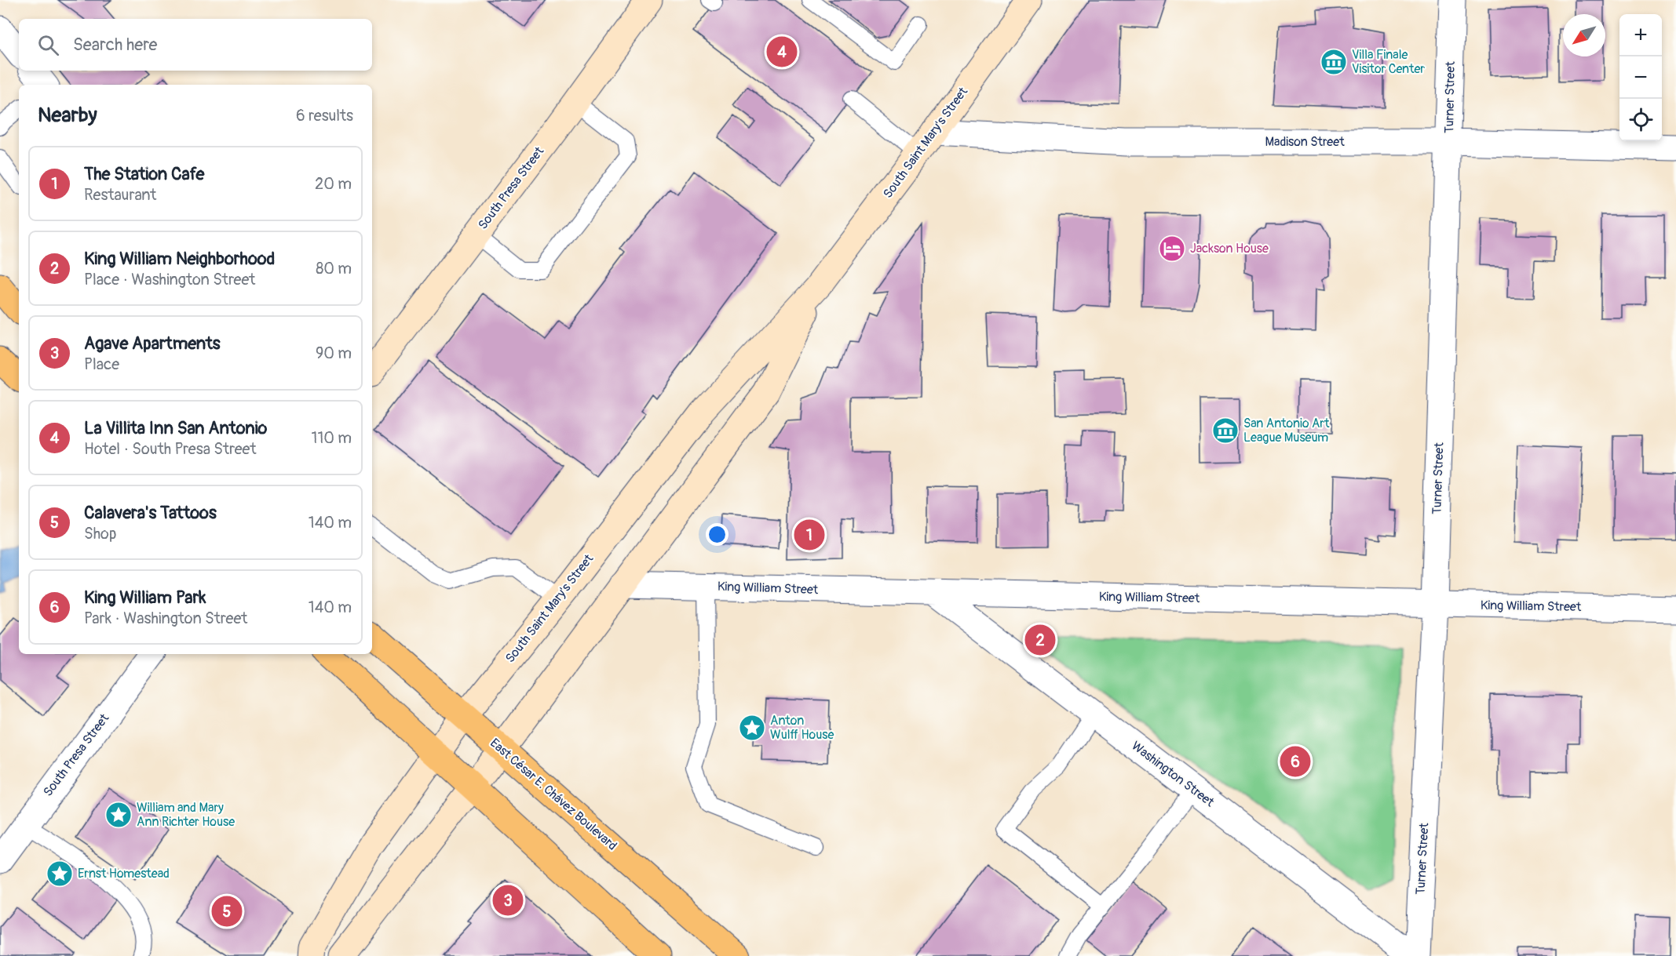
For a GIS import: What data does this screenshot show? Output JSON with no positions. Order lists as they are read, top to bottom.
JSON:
{
  "streets": {
    "main road": ["South Saint Mary's Street", "South Presa Street", "East César E. Chávez Boulevard"],
    "street": [
      "Turner Street",
      "Madison Street",
      "King William Street",
      "Washington Street"
    ]
  },
  "crossings": [
    ["Turner Street", "Madison Street"],
    ["Turner Street", "King William Street"],
    ["Madison Street", "South Saint Mary's Street"],
    ["South Saint Mary's Street", "King William Street"],
    ["South Saint Mary's Street", "East César E. Chávez Boulevard"],
    ["King William Street", "Washington Street"]
  ],
  "places": {
    "museum": ["Villa Finale Visitor Center", "San Antonio Art League Museum"],
    "hotel": ["Jackson House"],
    "place": ["Anton Wulff House", "William and Mary Ann Richter House", "Ernst Homestead"]
  },
  "north": "bottom left",
  "page": {
    "map_buttons": ["+", "−"],
    "search": "Search here",
    "pins": [
      "4",
      "1",
      "2",
      "6",
      "3",
      "5"
    ],
    "heading": ["Nearby", "6 results"],
    "list": [
      {
        "mark": "1",
        "name": "The Station Cafe",
        "note": "Restaurant",
        "value": "20 m"
      },
      {
        "mark": "2",
        "name": "King William Neighborhood",
        "note": "Place · Washington Street",
        "value": "80 m"
      },
      {
        "mark": "3",
        "name": "Agave Apartments",
        "note": "Place",
        "value": "90 m"
      },
      {
        "mark": "4",
        "name": "La Villita Inn San Antonio",
        "note": "Hotel · South Presa Street",
        "value": "110 m"
      },
      {
        "mark": "5",
        "name": "Calavera's Tattoos",
        "note": "Shop",
        "value": "140 m"
      },
      {
        "mark": "6",
        "name": "King William Park",
        "note": "Park · Washington Street",
        "value": "140 m"
      }
    ]
  }
}
